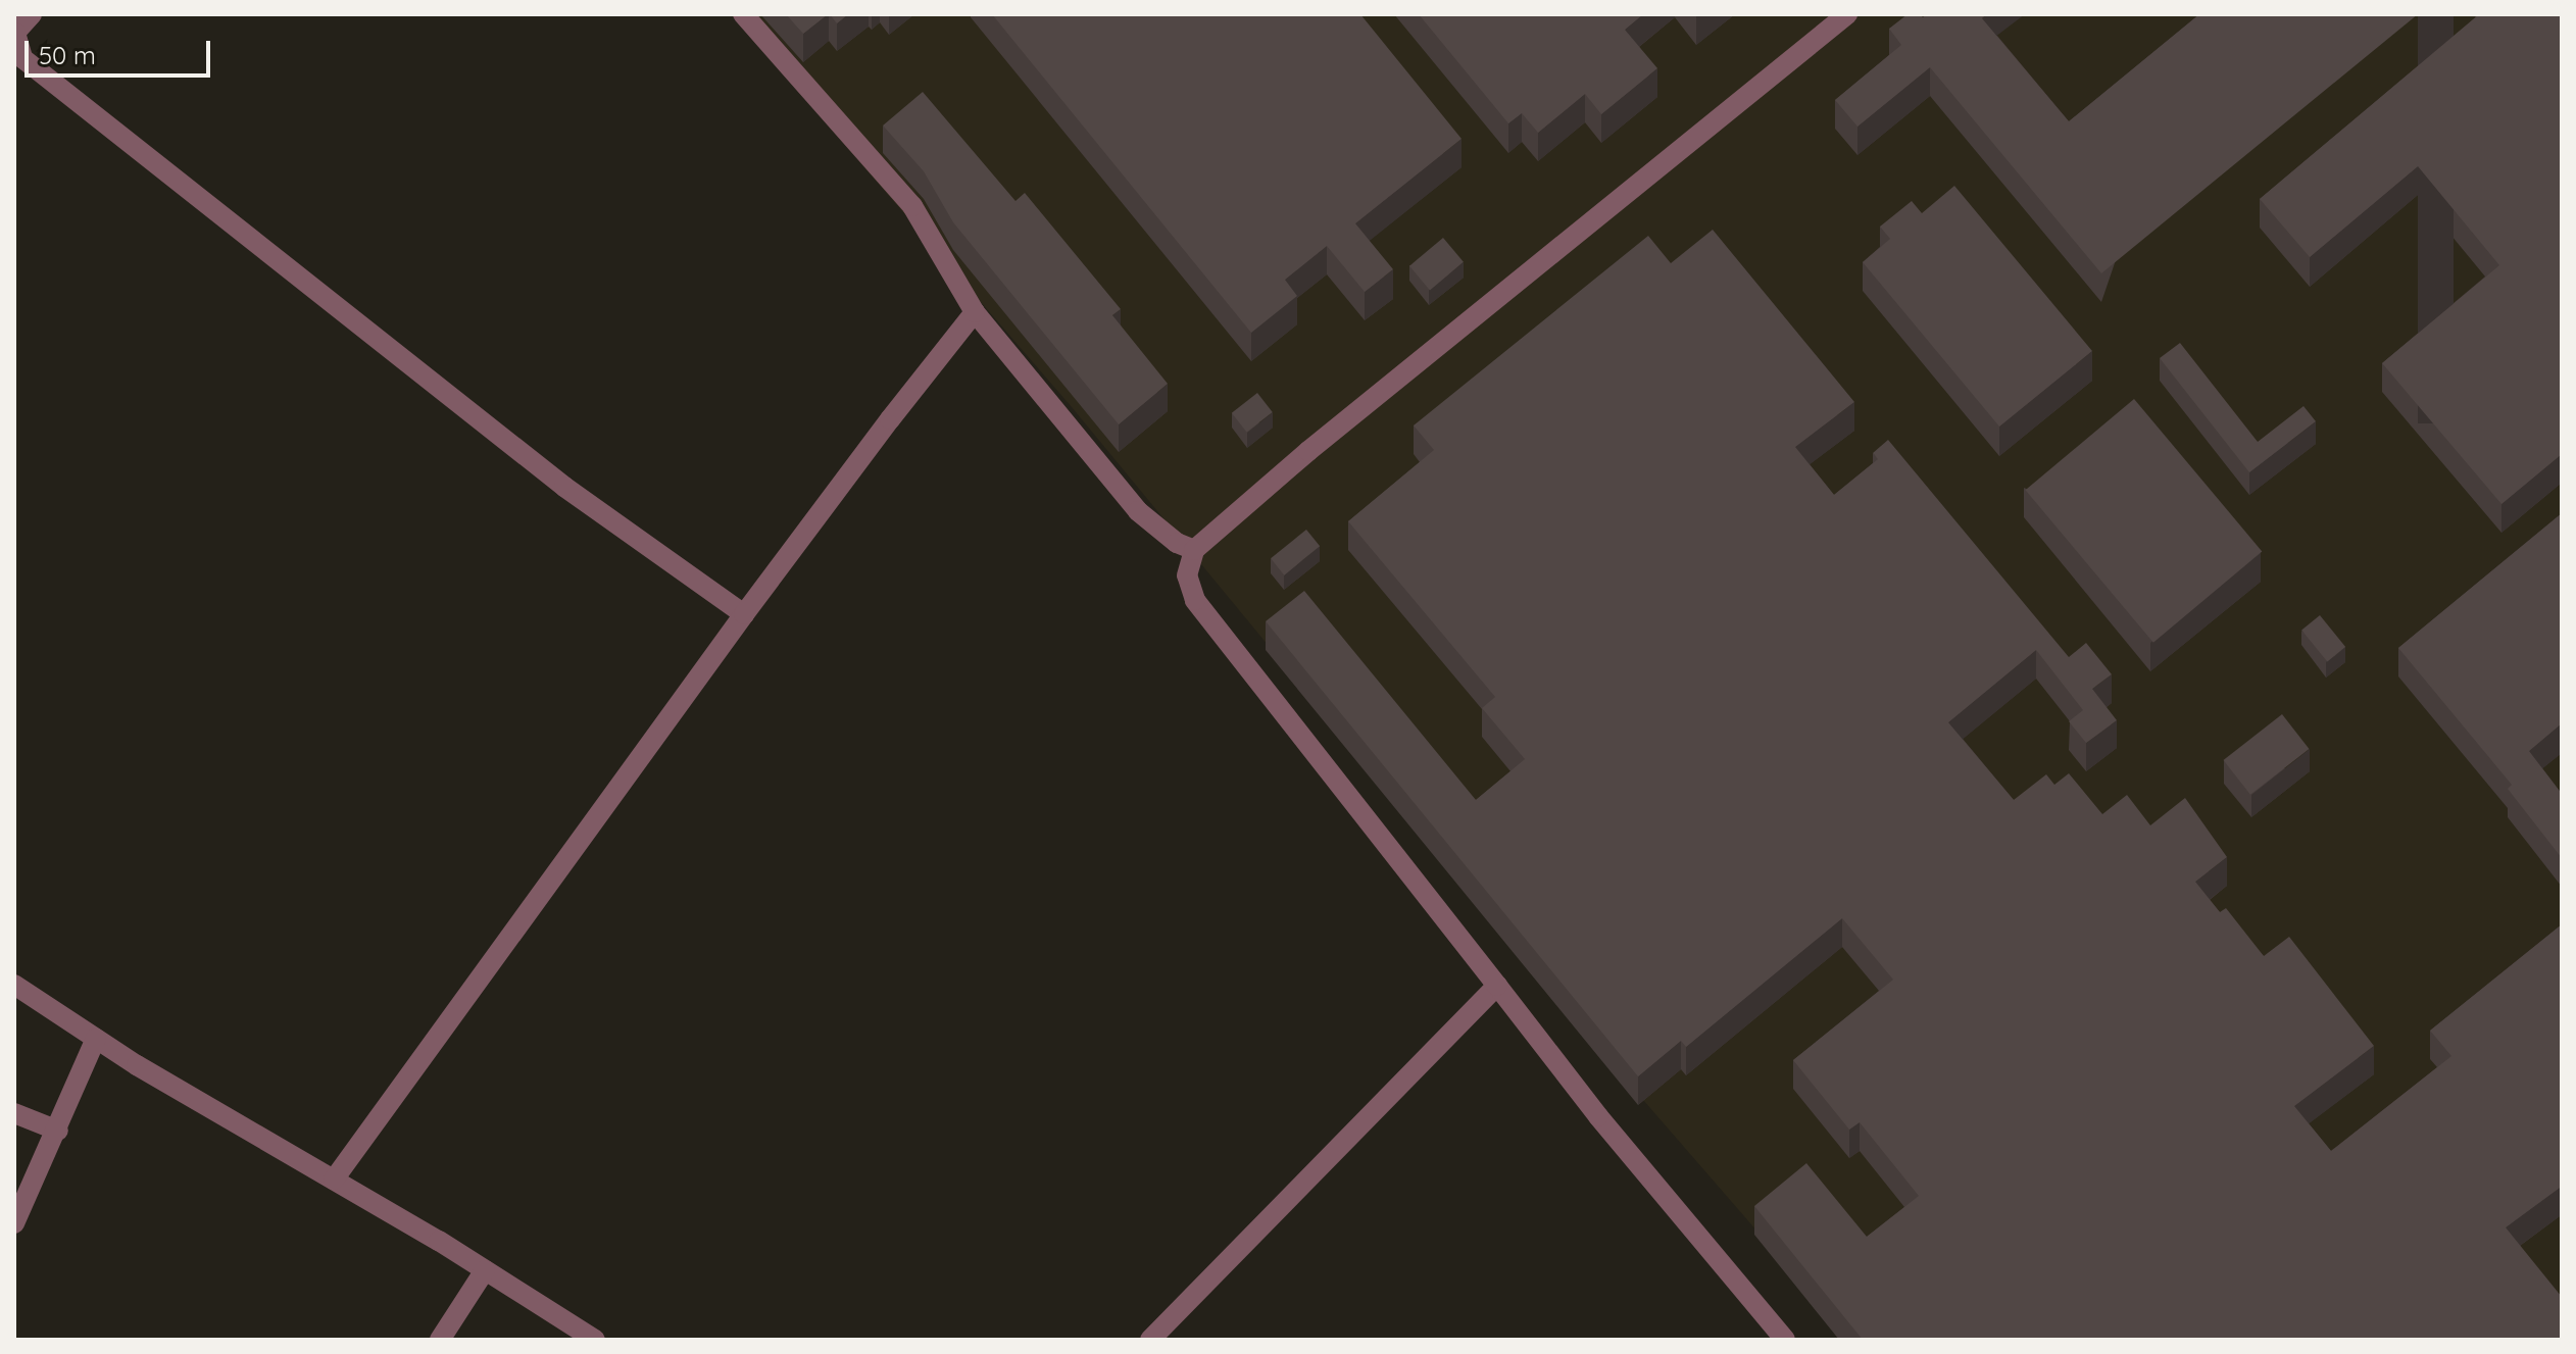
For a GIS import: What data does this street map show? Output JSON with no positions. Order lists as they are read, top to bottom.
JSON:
{
  "scale_bar": "50 m"
}
